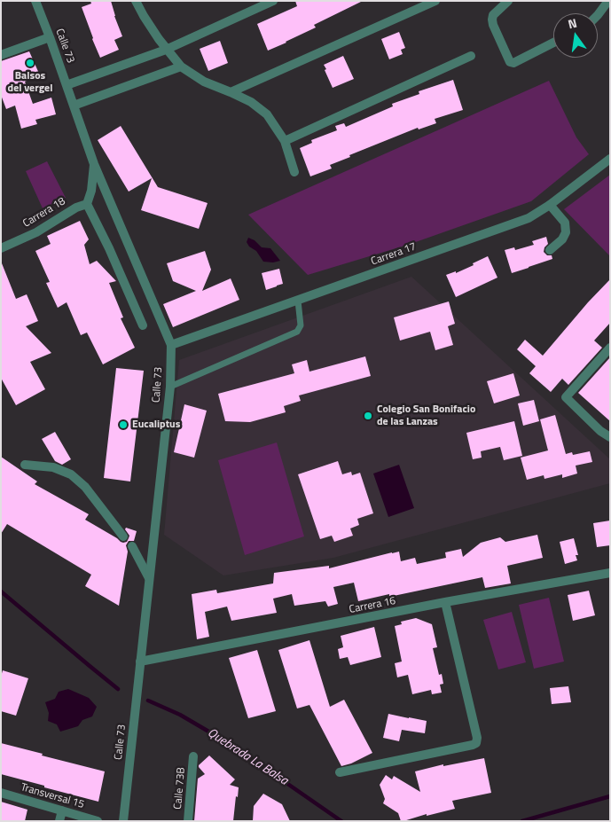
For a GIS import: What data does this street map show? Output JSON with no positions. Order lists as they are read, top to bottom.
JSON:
{
  "streets": {
    "street": [
      "Calle 73",
      "Carrera 18",
      "Carrera 17",
      "Carrera 16",
      "Calle 73B",
      "Transversal 15"
    ]
  },
  "crossings": [
    ["Calle 73", "Carrera 17"],
    ["Calle 73", "Carrera 16"]
  ],
  "water": ["Quebrada La Balsa"],
  "places": ["Balsos del vergel", "Colegio San Bonifacio de las Lanzas", "Eucaliptus"],
  "north": "top"
}
